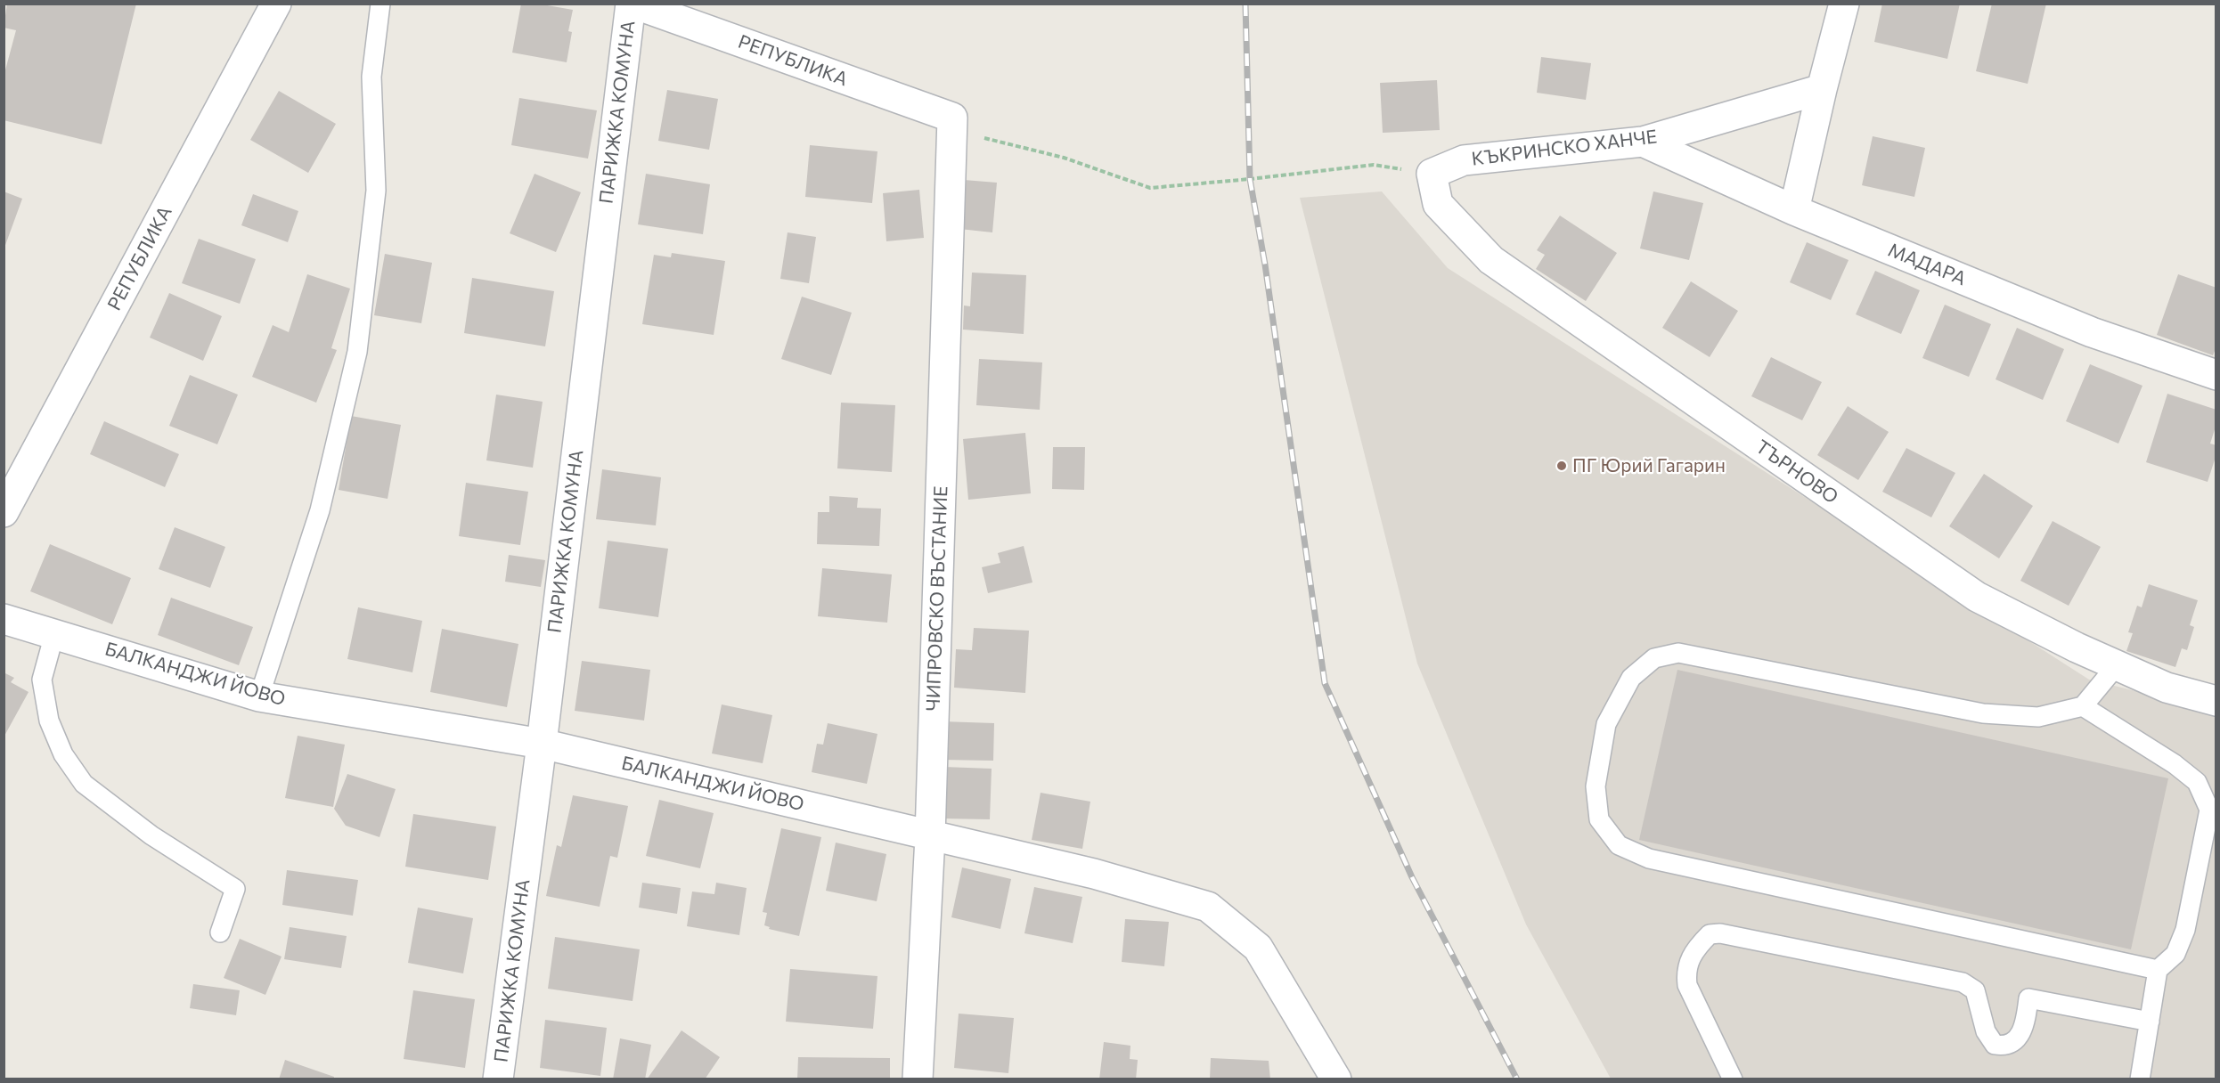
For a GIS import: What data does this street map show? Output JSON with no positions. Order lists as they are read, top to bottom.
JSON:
{
  "streets": {
    "street": [
      "РЕПУБЛИКА",
      "ПАРИЖКА КОМУНА",
      "КЪКРИНСКО ХАНЧЕ",
      "МАДАРА",
      "ТЪРНОВО",
      "ЧИПРОВСКО ВЪСТАНИЕ",
      "БАЛКАНДЖИ ЙОВО"
    ]
  },
  "crossings": [
    ["РЕПУБЛИКА", "ПАРИЖКА КОМУНА"],
    ["РЕПУБЛИКА", "ЧИПРОВСКО ВЪСТАНИЕ"],
    ["ПАРИЖКА КОМУНА", "БАЛКАНДЖИ ЙОВО"],
    ["КЪКРИНСКО ХАНЧЕ", "МАДАРА"],
    ["КЪКРИНСКО ХАНЧЕ", "ТЪРНОВО"],
    ["ЧИПРОВСКО ВЪСТАНИЕ", "БАЛКАНДЖИ ЙОВО"]
  ],
  "places": ["ПГ Юрий Гагарин"]
}
